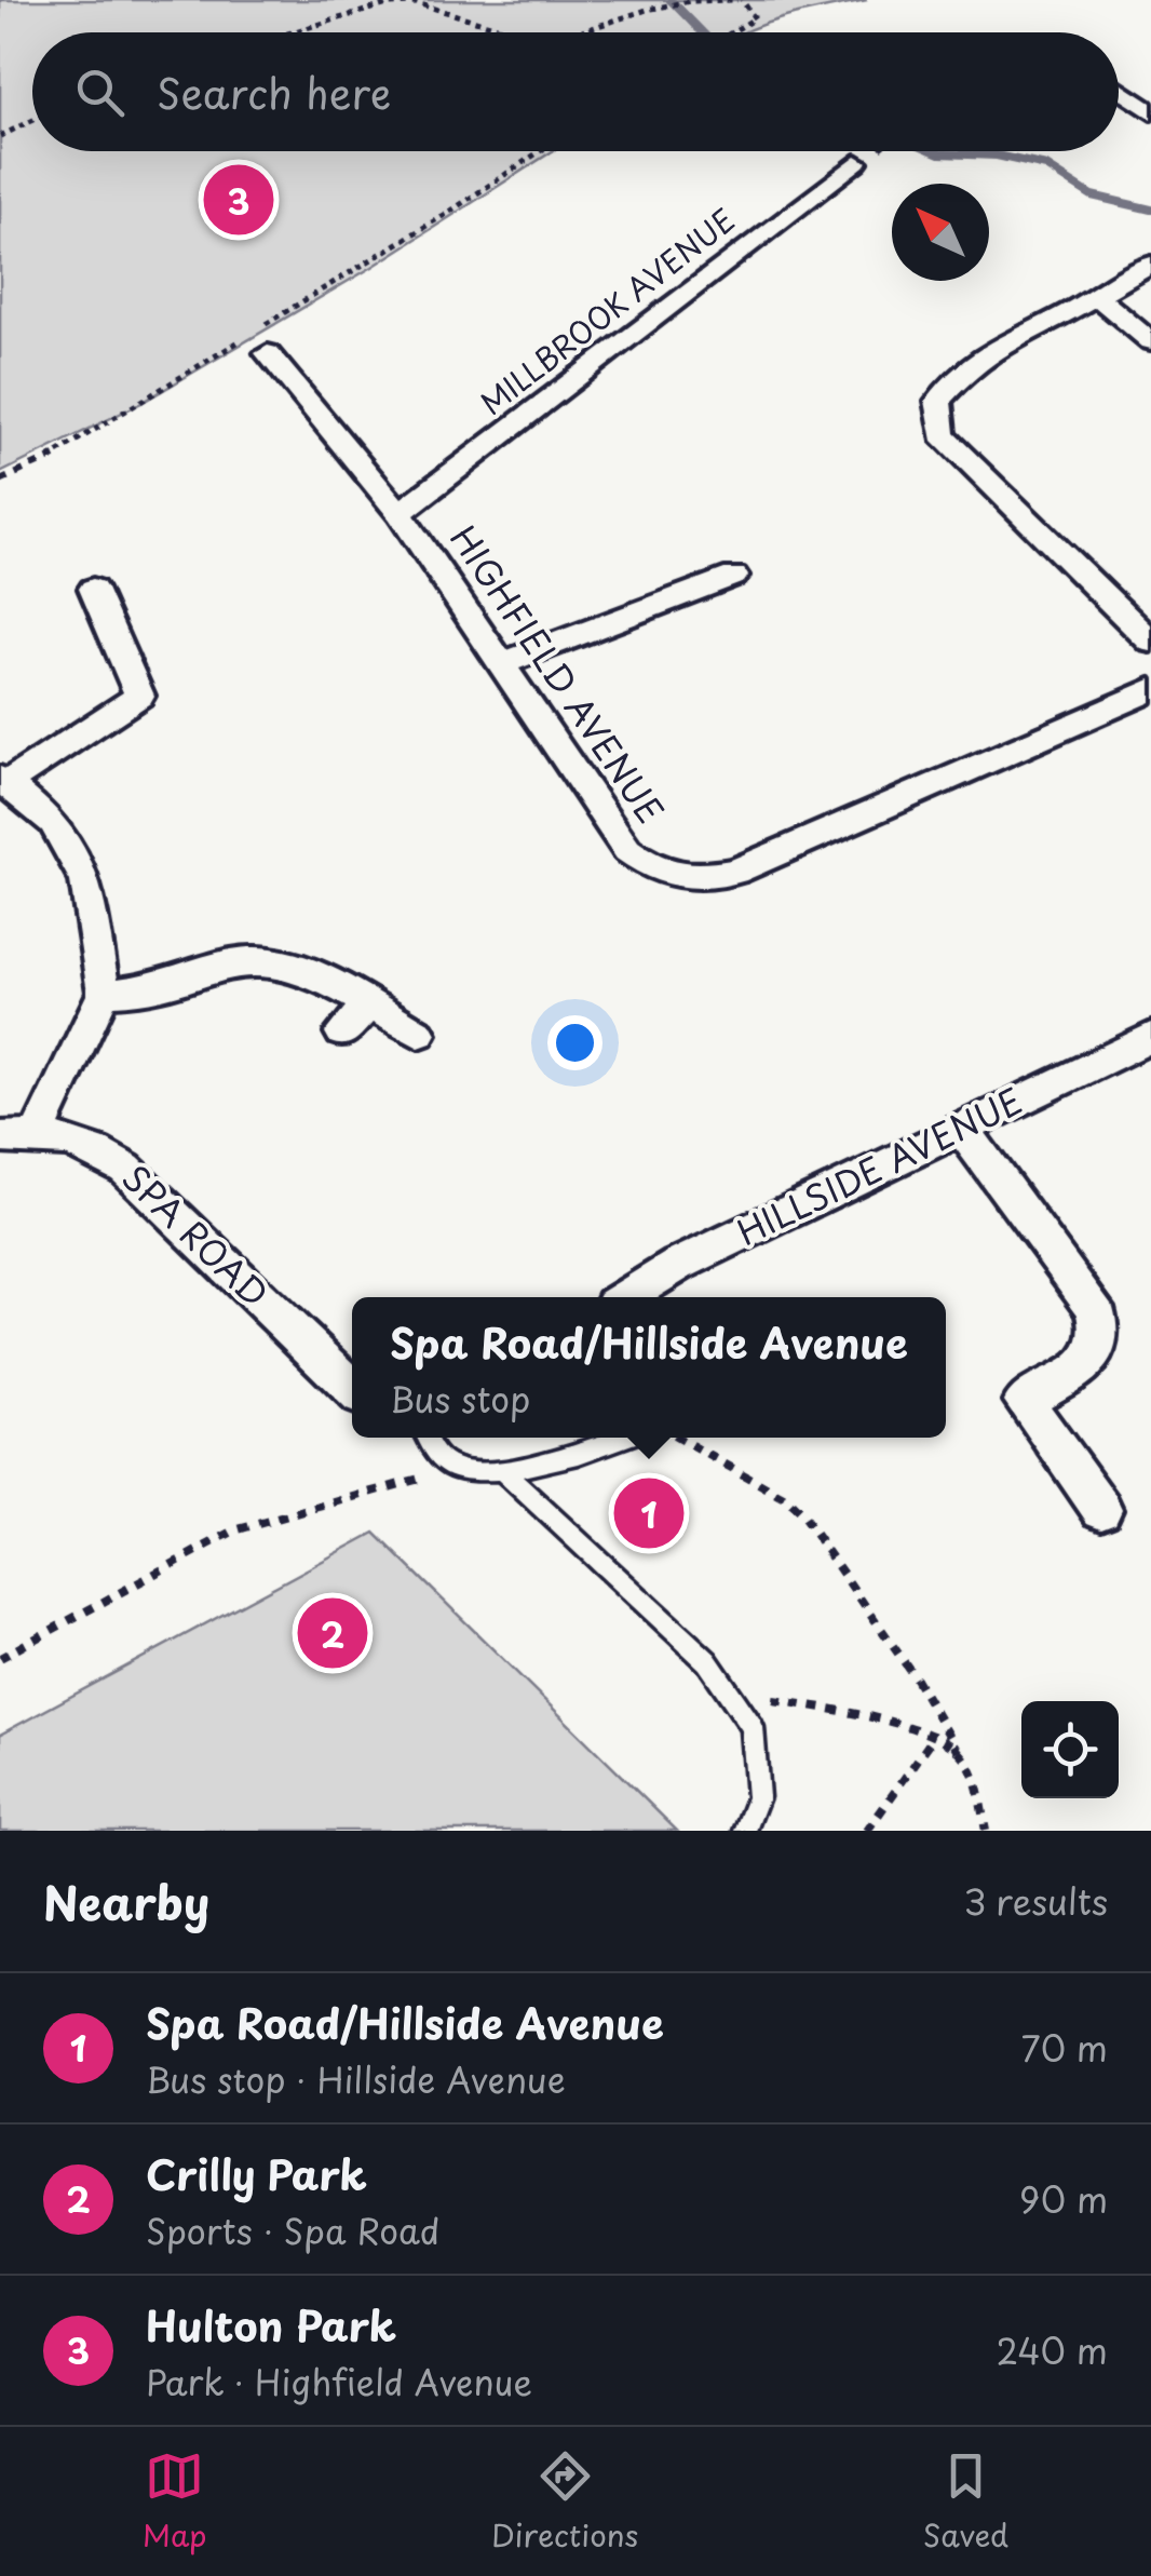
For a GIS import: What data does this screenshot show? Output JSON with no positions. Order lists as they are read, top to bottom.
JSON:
{
  "streets": {
    "street": [
      "MILLBROOK AVENUE",
      "HIGHFIELD AVENUE",
      "HILLSIDE AVENUE",
      "SPA ROAD"
    ]
  },
  "crossings": [
    ["MILLBROOK AVENUE", "HIGHFIELD AVENUE"]
  ],
  "north": "top left",
  "page": {
    "search": "Search here",
    "pins": ["3", "1", "2"],
    "popup": ["Spa Road/Hillside Avenue", "Bus stop"],
    "heading": ["Nearby", "3 results"],
    "list": [
      {
        "mark": "1",
        "name": "Spa Road/Hillside Avenue",
        "note": "Bus stop · Hillside Avenue",
        "value": "70 m"
      },
      {
        "mark": "2",
        "name": "Crilly Park",
        "note": "Sports · Spa Road",
        "value": "90 m"
      },
      {
        "mark": "3",
        "name": "Hulton Park",
        "note": "Park · Highfield Avenue",
        "value": "240 m"
      }
    ],
    "nav": ["Map", "Directions", "Saved"]
  }
}
